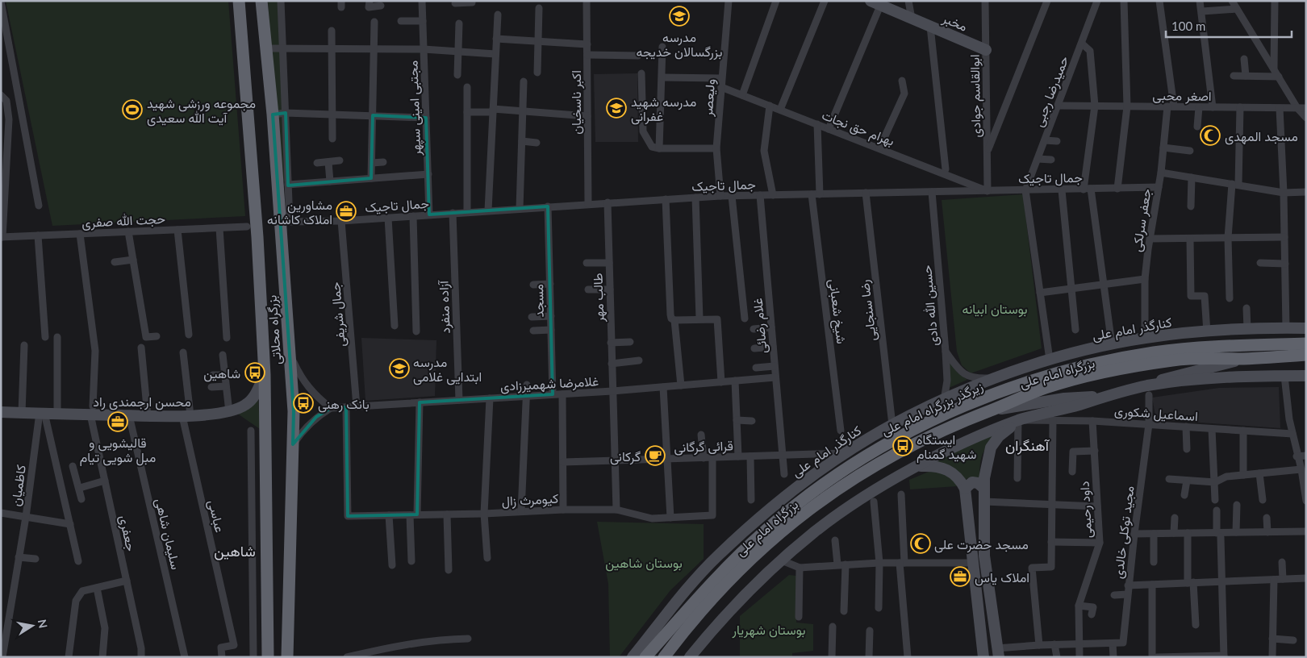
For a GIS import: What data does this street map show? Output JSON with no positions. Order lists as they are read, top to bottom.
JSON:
{
  "streets": {
    "highway": ["بزرگراه محلاتی", "بزرگراه امام علی", "زیرگذر بزرگراه امام علی"],
    "main road": ["مخبر", "کنارگذر امام علی", "محسن ارجمندی راد"],
    "street": [
      "حمیدرضا رجبی",
      "اصغر محبی",
      "ابوالقاسم جوادی",
      "ولیعصر",
      "اکبر ناسخیان",
      "مجتبی امینی سپهر",
      "بهرام حق نجات",
      "جمال تاجیک",
      "حجت الله صفری",
      "جعفر سرلکی",
      "طالب مهر",
      "مسجد",
      "حسین الله دادی",
      "آزاده منفرد",
      "رضا سنجایی",
      "شیخ شعبانی",
      "جمال شریفی",
      "غلام رضائی",
      "غلامرضا شهمیرزادی",
      "اسماعیل شکوری",
      "قرائی گرگانی",
      "کاظمیان",
      "کیومرث زال",
      "داود رحیمی",
      "عباسی",
      "مجید توکلی خالدی",
      "جعفری",
      "سلیمان شاهی"
    ]
  },
  "crossings": [
    ["مخبر", "ابوالقاسم جوادی"],
    ["حمیدرضا رجبی", "اصغر محبی"],
    ["حمیدرضا رجبی", "جمال تاجیک"],
    ["اصغر محبی", "جعفر سرلکی"],
    ["ابوالقاسم جوادی", "بهرام حق نجات"],
    ["ابوالقاسم جوادی", "جمال تاجیک"],
    ["ولیعصر", "بهرام حق نجات"],
    ["ولیعصر", "جمال تاجیک"],
    ["اکبر ناسخیان", "جمال تاجیک"],
    ["مجتبی امینی سپهر", "جمال تاجیک"],
    ["بهرام حق نجات", "جمال تاجیک"],
    ["بهرام حق نجات", "شیخ شعبانی"],
    ["جمال تاجیک", "جعفر سرلکی"],
    ["جمال تاجیک", "طالب مهر"],
    ["جمال تاجیک", "مسجد"],
    ["جمال تاجیک", "حسین الله دادی"],
    ["جمال تاجیک", "آزاده منفرد"],
    ["جمال تاجیک", "رضا سنجایی"],
    ["جمال تاجیک", "شیخ شعبانی"],
    ["جمال تاجیک", "جمال شریفی"],
    ["جمال تاجیک", "غلام رضائی"],
    ["حجت الله صفری", "جعفری"],
    ["جعفر سرلکی", "کنارگذر امام علی"],
    ["طالب مهر", "غلامرضا شهمیرزادی"],
    ["طالب مهر", "قرائی گرگانی"],
    ["طالب مهر", "کیومرث زال"],
    ["مسجد", "غلامرضا شهمیرزادی"],
    ["حسین الله دادی", "کنارگذر امام علی"],
    ["آزاده منفرد", "غلامرضا شهمیرزادی"],
    ["رضا سنجایی", "کنارگذر امام علی"],
    ["جمال شریفی", "غلامرضا شهمیرزادی"],
    ["غلام رضائی", "غلامرضا شهمیرزادی"],
    ["غلام رضائی", "قرائی گرگانی"],
    ["کنارگذر امام علی", "قرائی گرگانی"],
    ["بزرگراه محلاتی", "محسن ارجمندی راد"],
    ["غلامرضا شهمیرزادی", "کیومرث زال"],
    ["محسن ارجمندی راد", "کاظمیان"],
    ["محسن ارجمندی راد", "عباسی"],
    ["محسن ارجمندی راد", "جعفری"],
    ["محسن ارجمندی راد", "سلیمان شاهی"],
    ["اسماعیل شکوری", "داود رحیمی"],
    ["اسماعیل شکوری", "مجید توکلی خالدی"],
    ["قرائی گرگانی", "کیومرث زال"]
  ],
  "districts": ["آهنگران", "شاهین"],
  "parks": ["بوستان ابیانه", "بوستان شاهین", "بوستان شهریار"],
  "places": {
    "school or university": ["مدرسه بزرگسالان خدیجه", "مدرسه شهید غفرانی", "مدرسه ابتدایی غلامی"],
    "sports": ["مجموعه ورزشی شهید آیت‌ الله سعیدی"],
    "mosque": ["مسجد المهدی", "مسجد حضرت علی"],
    "office": ["مشاورین املاک کاشانه", "قالیشویی و مبل شویی تیام", "املاک یاس"],
    "bus stop": ["شاهین", "بانک رهنی", "ایستگاه شهید گمنام"],
    "cafe": ["گرکانی"]
  },
  "scale_bar": "100 m",
  "north": "right"
}
